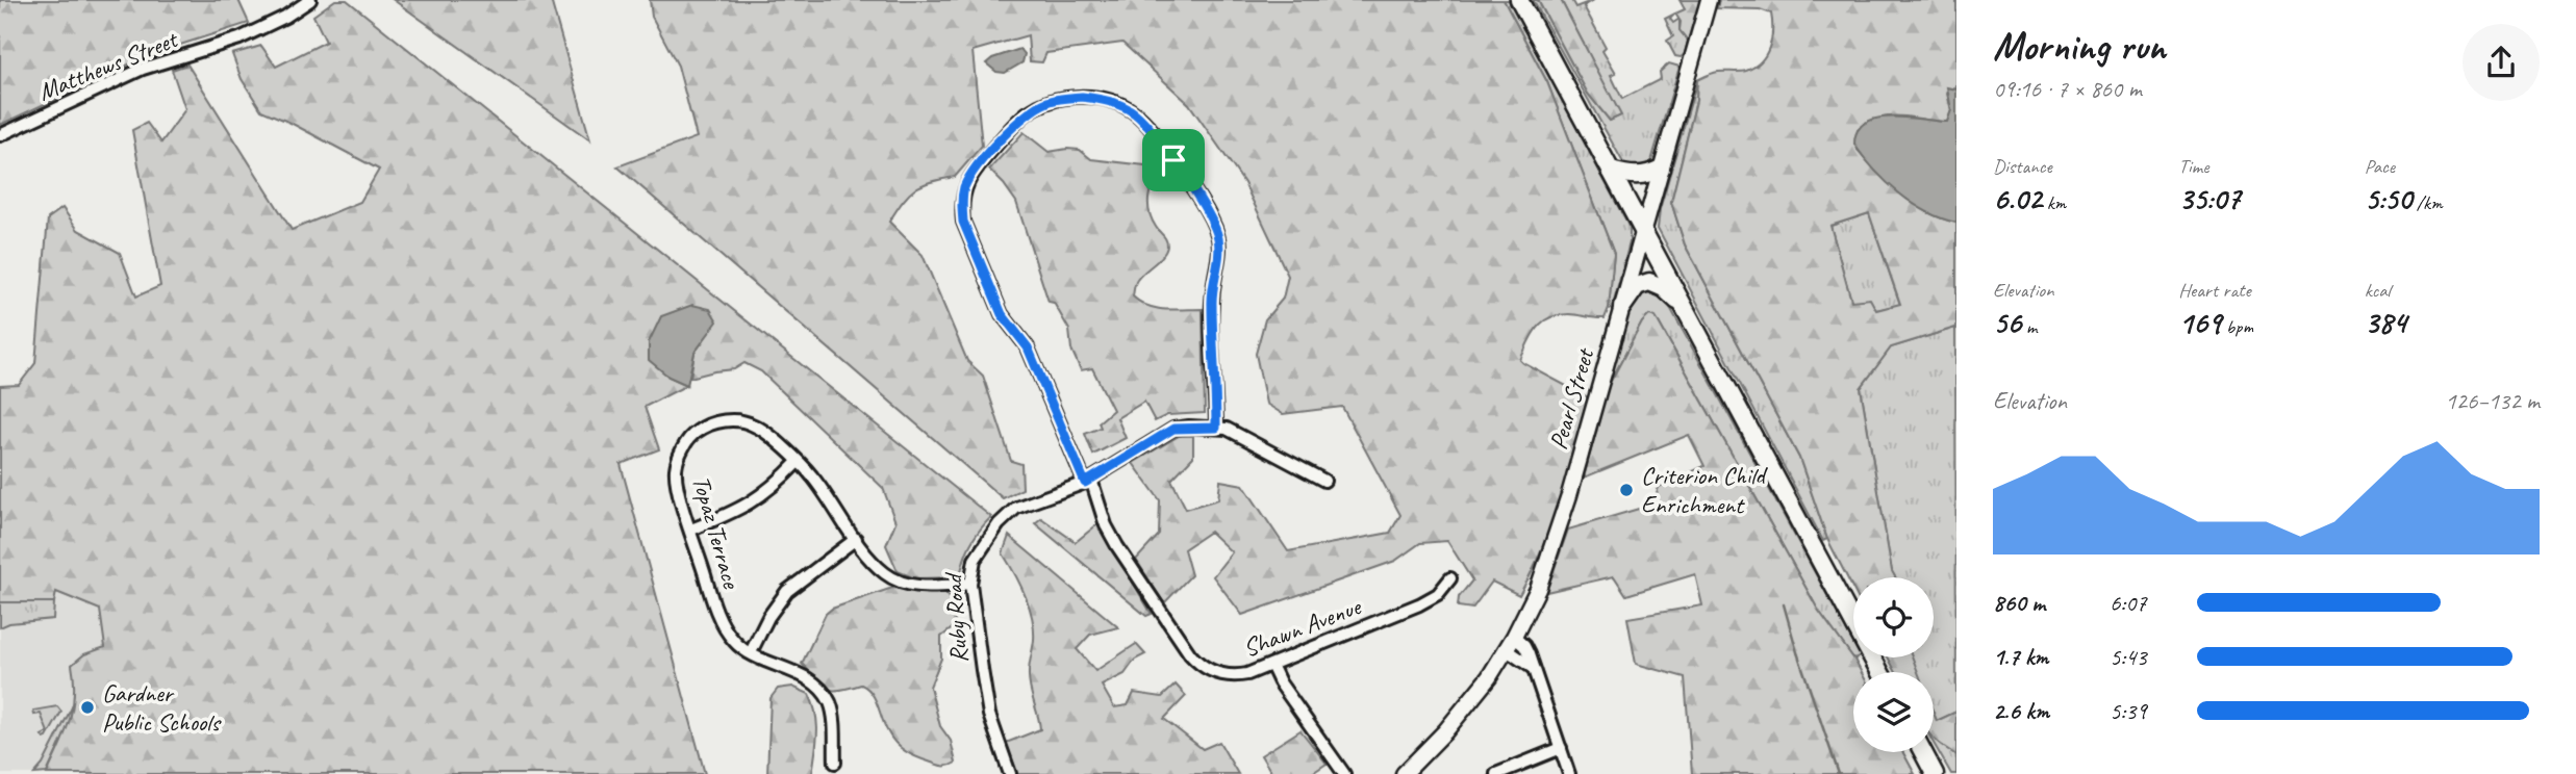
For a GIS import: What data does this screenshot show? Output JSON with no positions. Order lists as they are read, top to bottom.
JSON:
{
  "streets": {
    "main road": ["Pearl Street"],
    "street": [
      "Matthews Street",
      "Topaz Terrace",
      "Ruby Road",
      "Shawn Avenue"
    ]
  },
  "crossings": [
    ["Topaz Terrace", "Ruby Road"],
    ["Ruby Road", "Shawn Avenue"]
  ],
  "places": ["Criterion Child Enrichment", "Gardner Public Schools"],
  "page": {
    "heading": ["Morning run", "09:16 · 7 × 860 m"],
    "stats": [
      ["Distance", "6.02 km"],
      ["Time", "35:07"],
      ["Pace", "5:50 /km"],
      ["Elevation", "56 m"],
      ["Heart rate", "169 bpm"],
      ["kcal", "384"]
    ],
    "chart": ["Elevation", "126–132 m"],
    "list": [
      {
        "name": "860 m",
        "note": "6:07"
      },
      {
        "name": "1.7 km",
        "note": "5:43"
      },
      {
        "name": "2.6 km",
        "note": "5:39"
      }
    ]
  }
}
